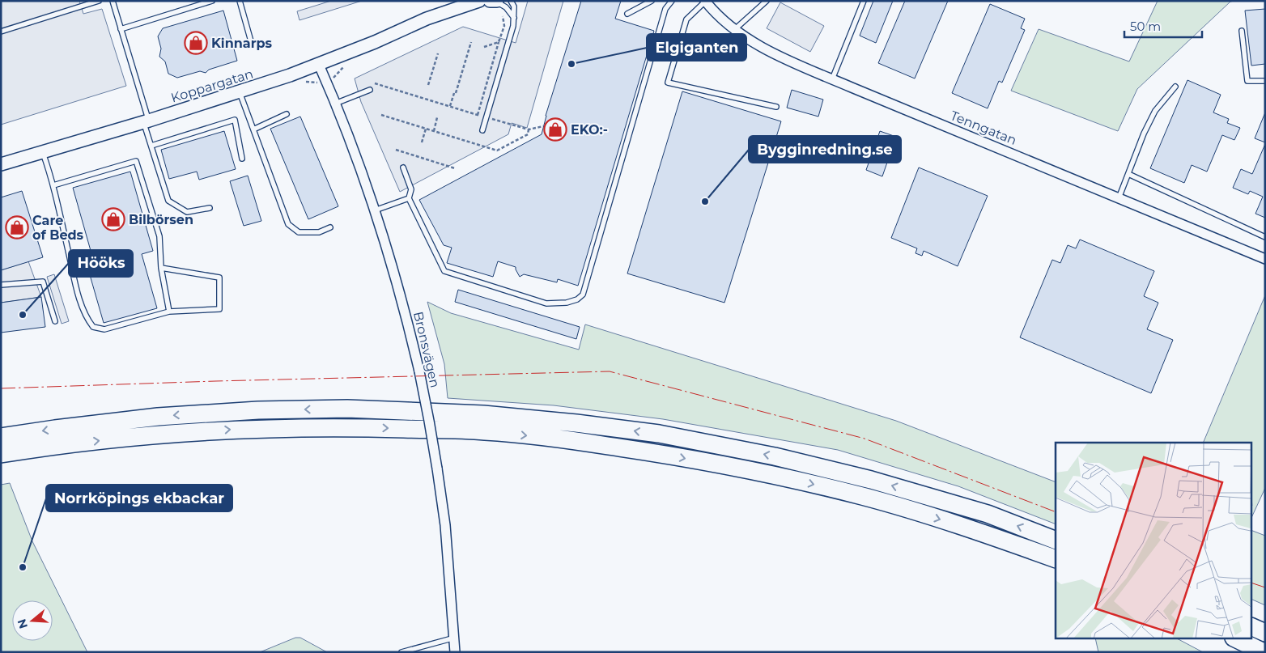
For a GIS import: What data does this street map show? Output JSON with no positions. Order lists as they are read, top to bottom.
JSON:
{
  "streets": {
    "street": ["Koppargatan", "Tenngatan", "Bronsvägen"]
  },
  "crossings": [
    ["Koppargatan", "Bronsvägen"]
  ],
  "places": {
    "shop": [
      "Kinnarps",
      "EKO:-",
      "Bilbörsen",
      "Care of Beds"
    ],
    "other": [
      "Elgiganten",
      "Bygginredning.se",
      "Hööks",
      "Norrköpings ekbackar"
    ]
  },
  "scale_bar": "50 m",
  "north": "left"
}
